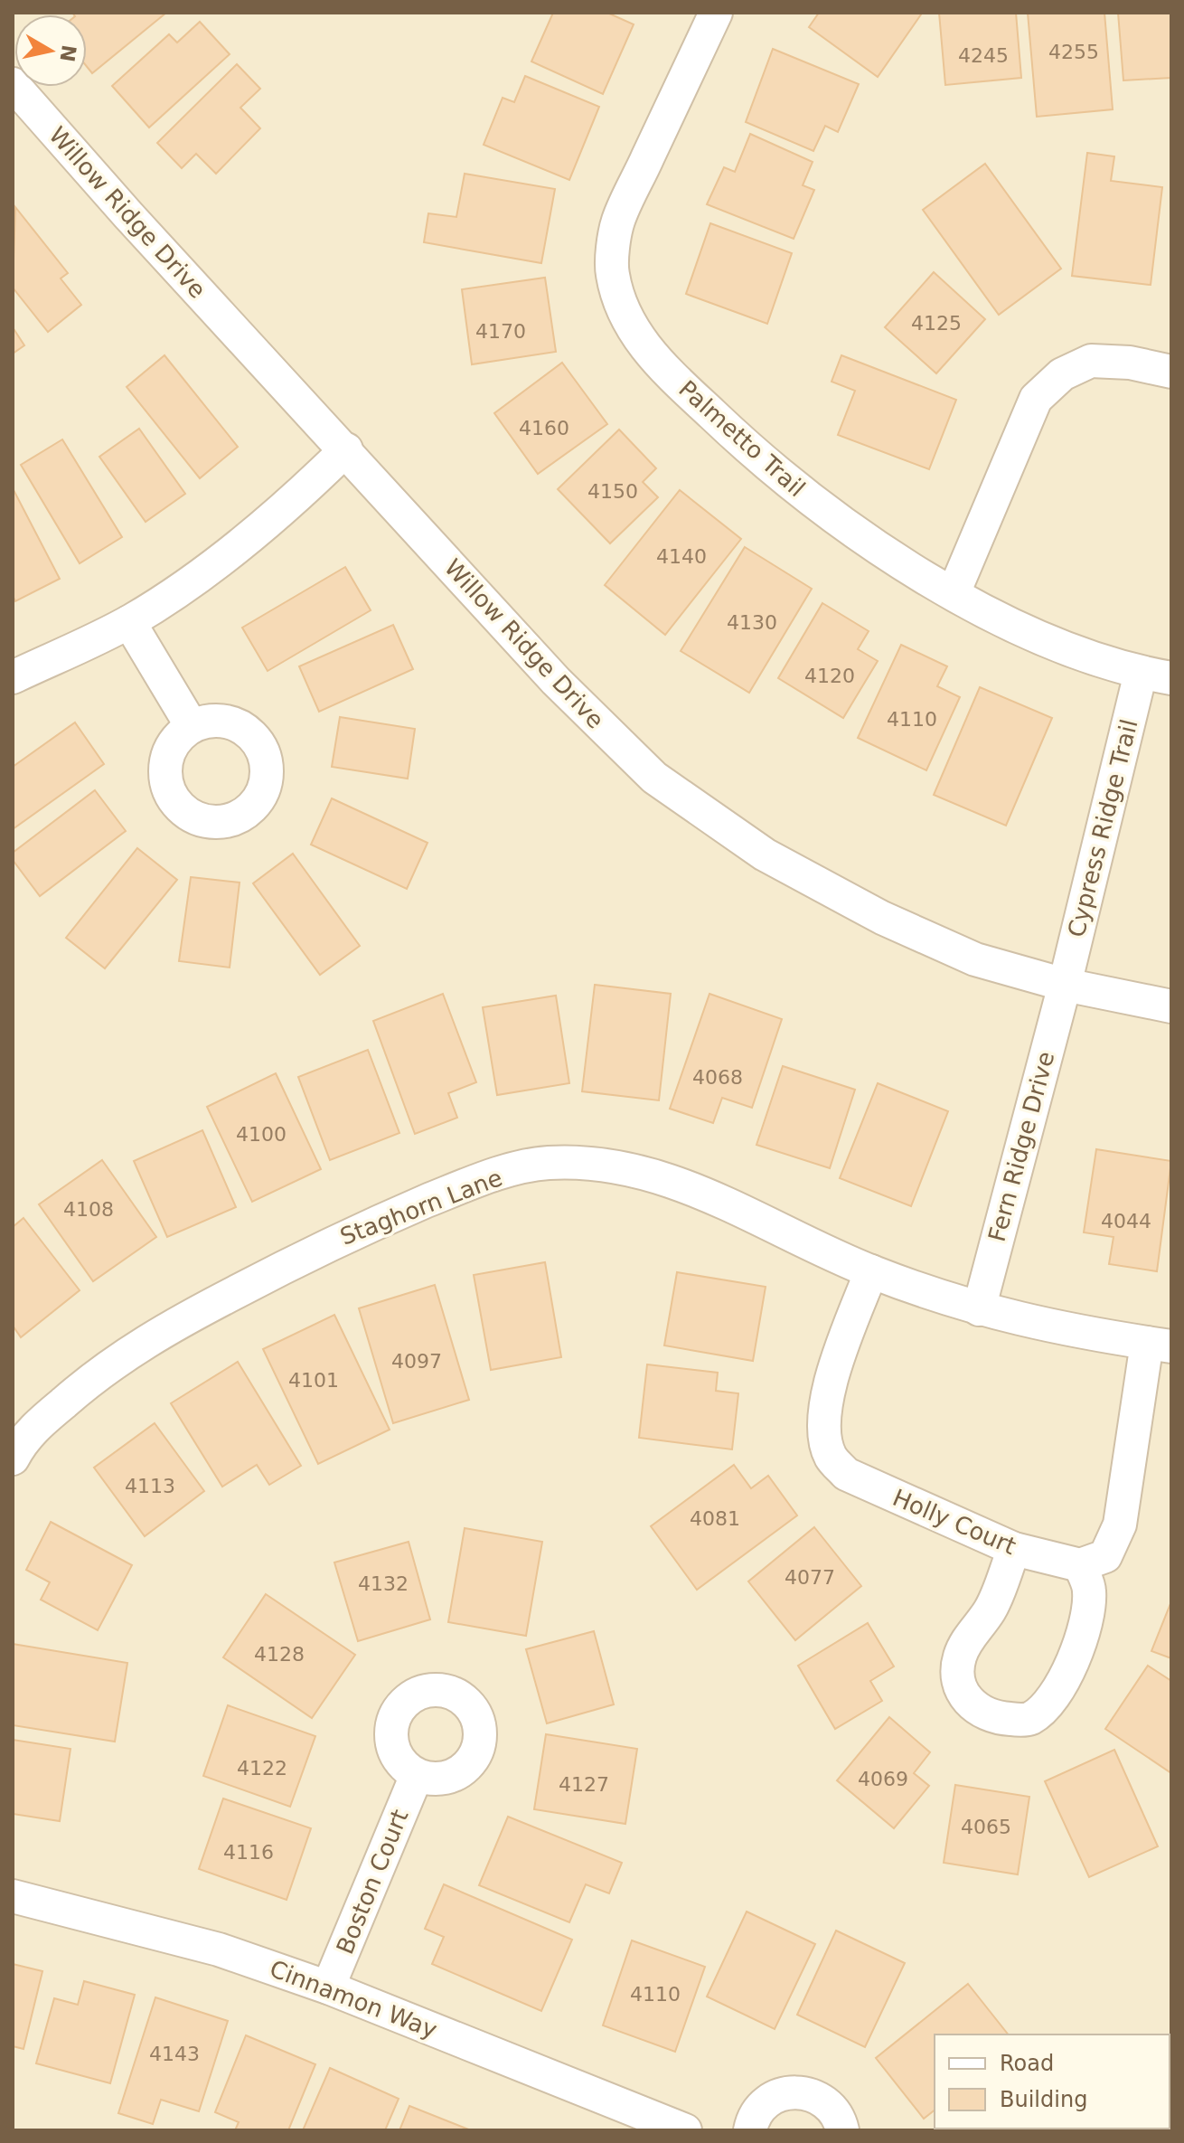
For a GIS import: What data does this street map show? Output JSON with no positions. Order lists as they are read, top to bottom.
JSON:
{
  "streets": {
    "street": [
      "Willow Ridge Drive",
      "Palmetto Trail",
      "Cypress Ridge Trail",
      "Fern Ridge Drive",
      "Staghorn Lane",
      "Holly Court",
      "Boston Court",
      "Cinnamon Way"
    ]
  },
  "crossings": [
    ["Willow Ridge Drive", "Cypress Ridge Trail"],
    ["Willow Ridge Drive", "Fern Ridge Drive"],
    ["Palmetto Trail", "Cypress Ridge Trail"],
    ["Cypress Ridge Trail", "Fern Ridge Drive"],
    ["Fern Ridge Drive", "Staghorn Lane"],
    ["Staghorn Lane", "Holly Court"],
    ["Boston Court", "Cinnamon Way"]
  ],
  "house_numbers": [
    "4255",
    "4245",
    "4125",
    "4170",
    "4160",
    "4150",
    "4140",
    "4130",
    "4120",
    "4110",
    "4068",
    "4100",
    "4108",
    "4044",
    "4097",
    "4101",
    "4113",
    "4081",
    "4077",
    "4132",
    "4128",
    "4122",
    "4069",
    "4127",
    "4065",
    "4116",
    "4110",
    "4143"
  ],
  "legend": ["Road", "Building"],
  "north": "right"
}
